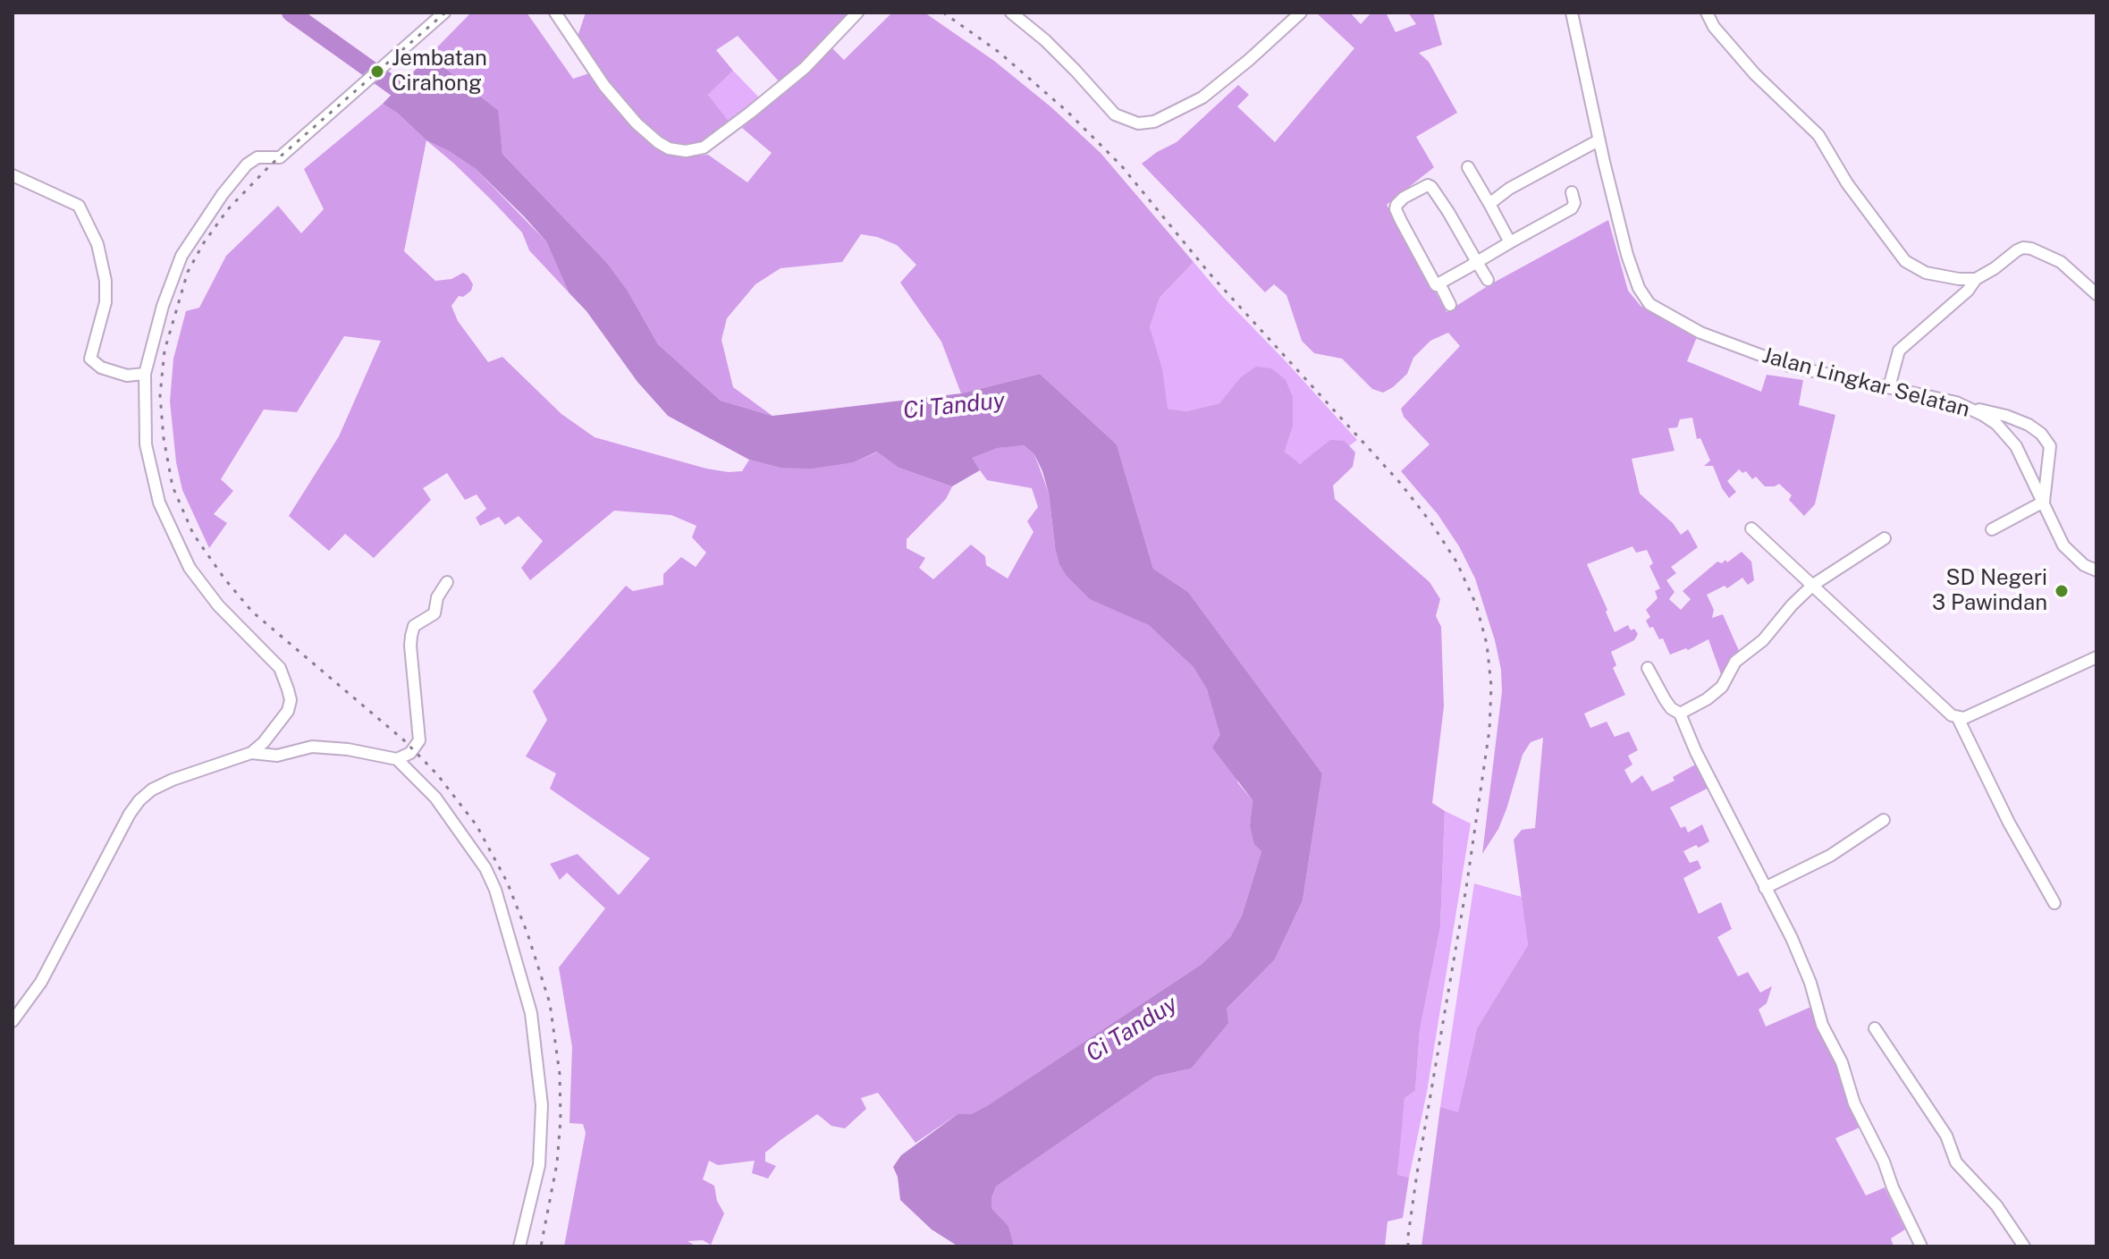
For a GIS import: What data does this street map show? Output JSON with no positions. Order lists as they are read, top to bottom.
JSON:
{
  "streets": {
    "street": ["Jalan Lingkar Selatan"]
  },
  "water": ["Ci Tanduy"],
  "places": ["Jembatan Cirahong", "SD Negeri 3 Pawindan"]
}
